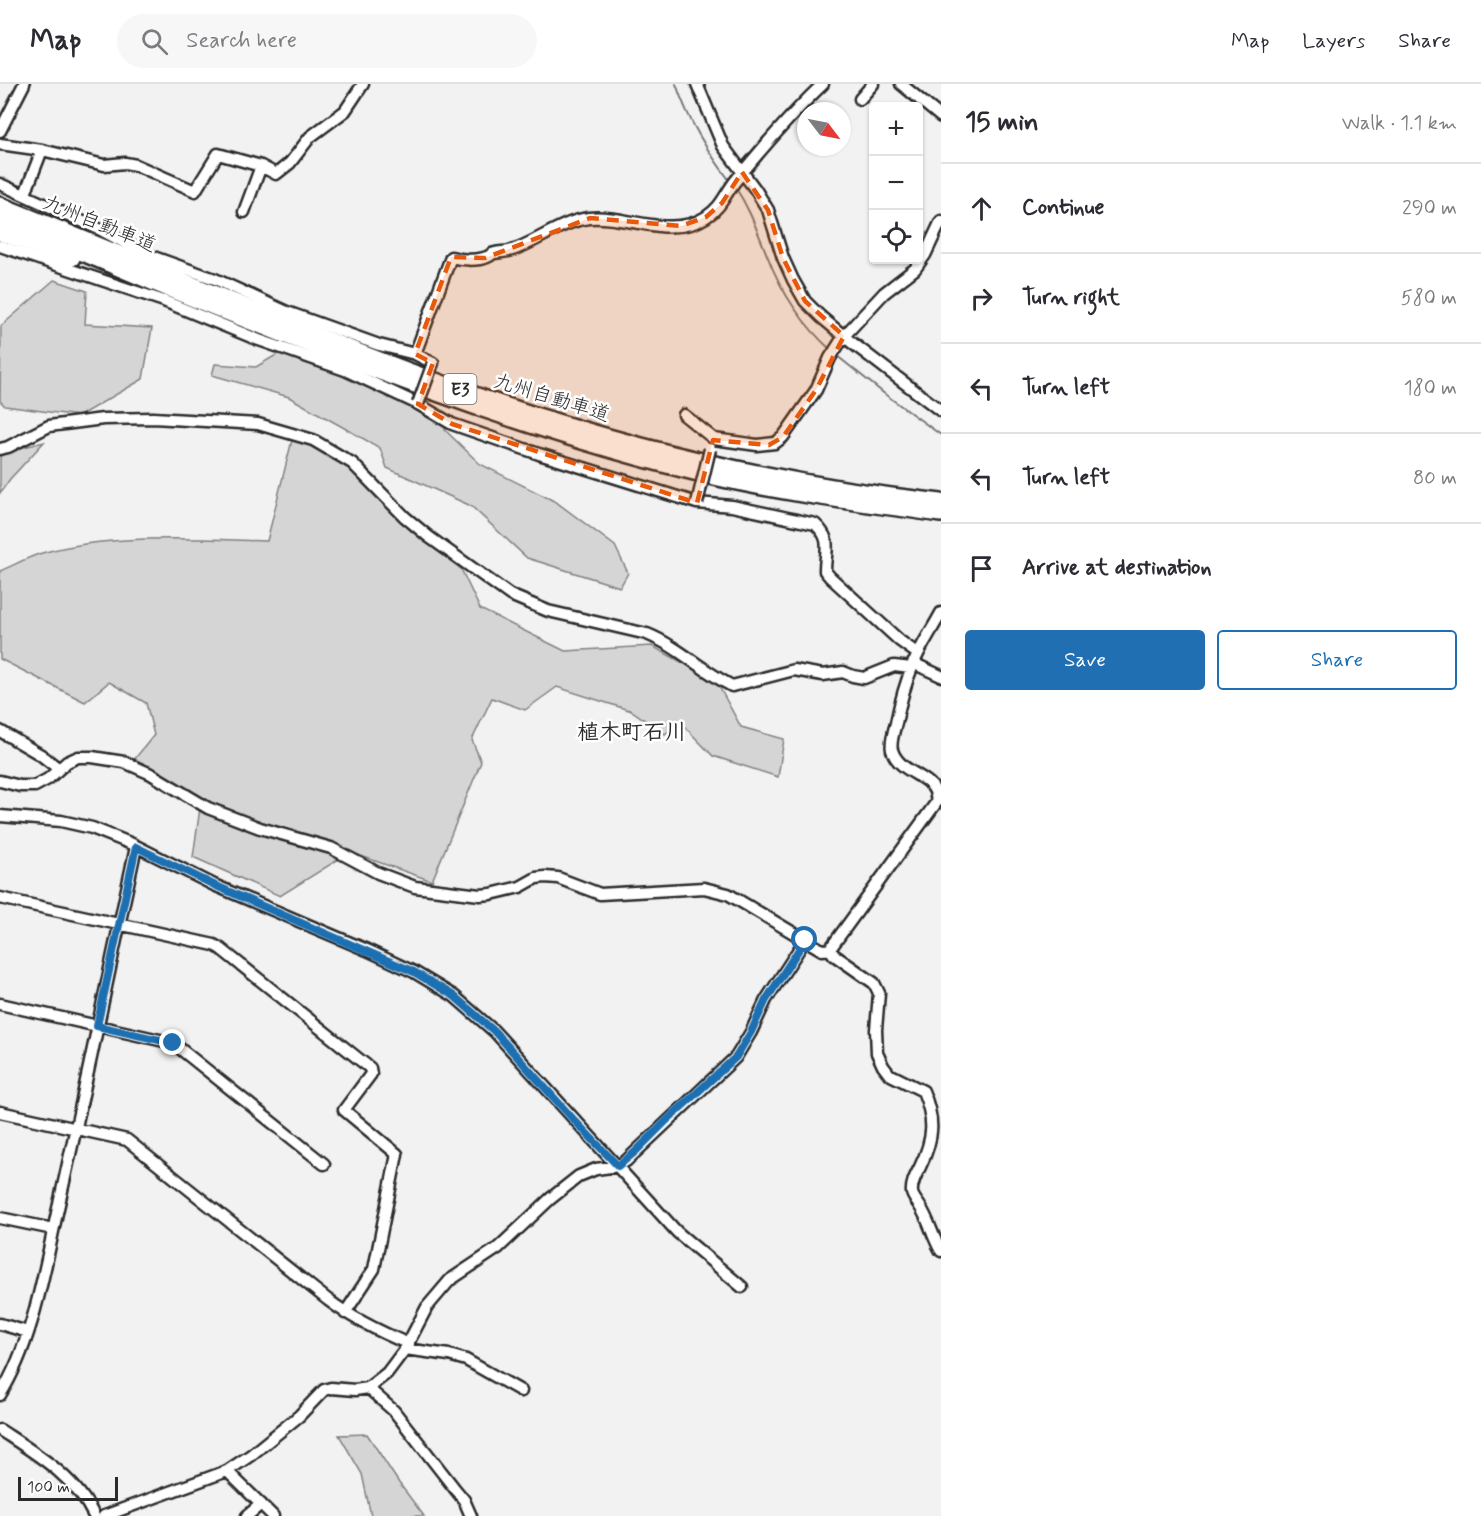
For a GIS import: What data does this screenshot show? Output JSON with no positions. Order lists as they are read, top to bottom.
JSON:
{
  "streets": {
    "highway": ["九州自動車道", "E3"]
  },
  "districts": ["植木町石川"],
  "scale_bar": "100 m",
  "north": "bottom right",
  "page": {
    "header": "Map",
    "search": "Search here",
    "nav": ["Map", "Layers", "Share"],
    "heading": ["15 min", "Walk · 1.1 km"],
    "map_buttons": ["+", "−"],
    "list": [
      ["Continue", "290 m"],
      ["Turn right", "580 m"],
      ["Turn left", "180 m"],
      ["Turn left", "80 m"],
      "Arrive at destination"
    ],
    "buttons": ["Save", "Share"],
    "scale": "100 m"
  }
}
